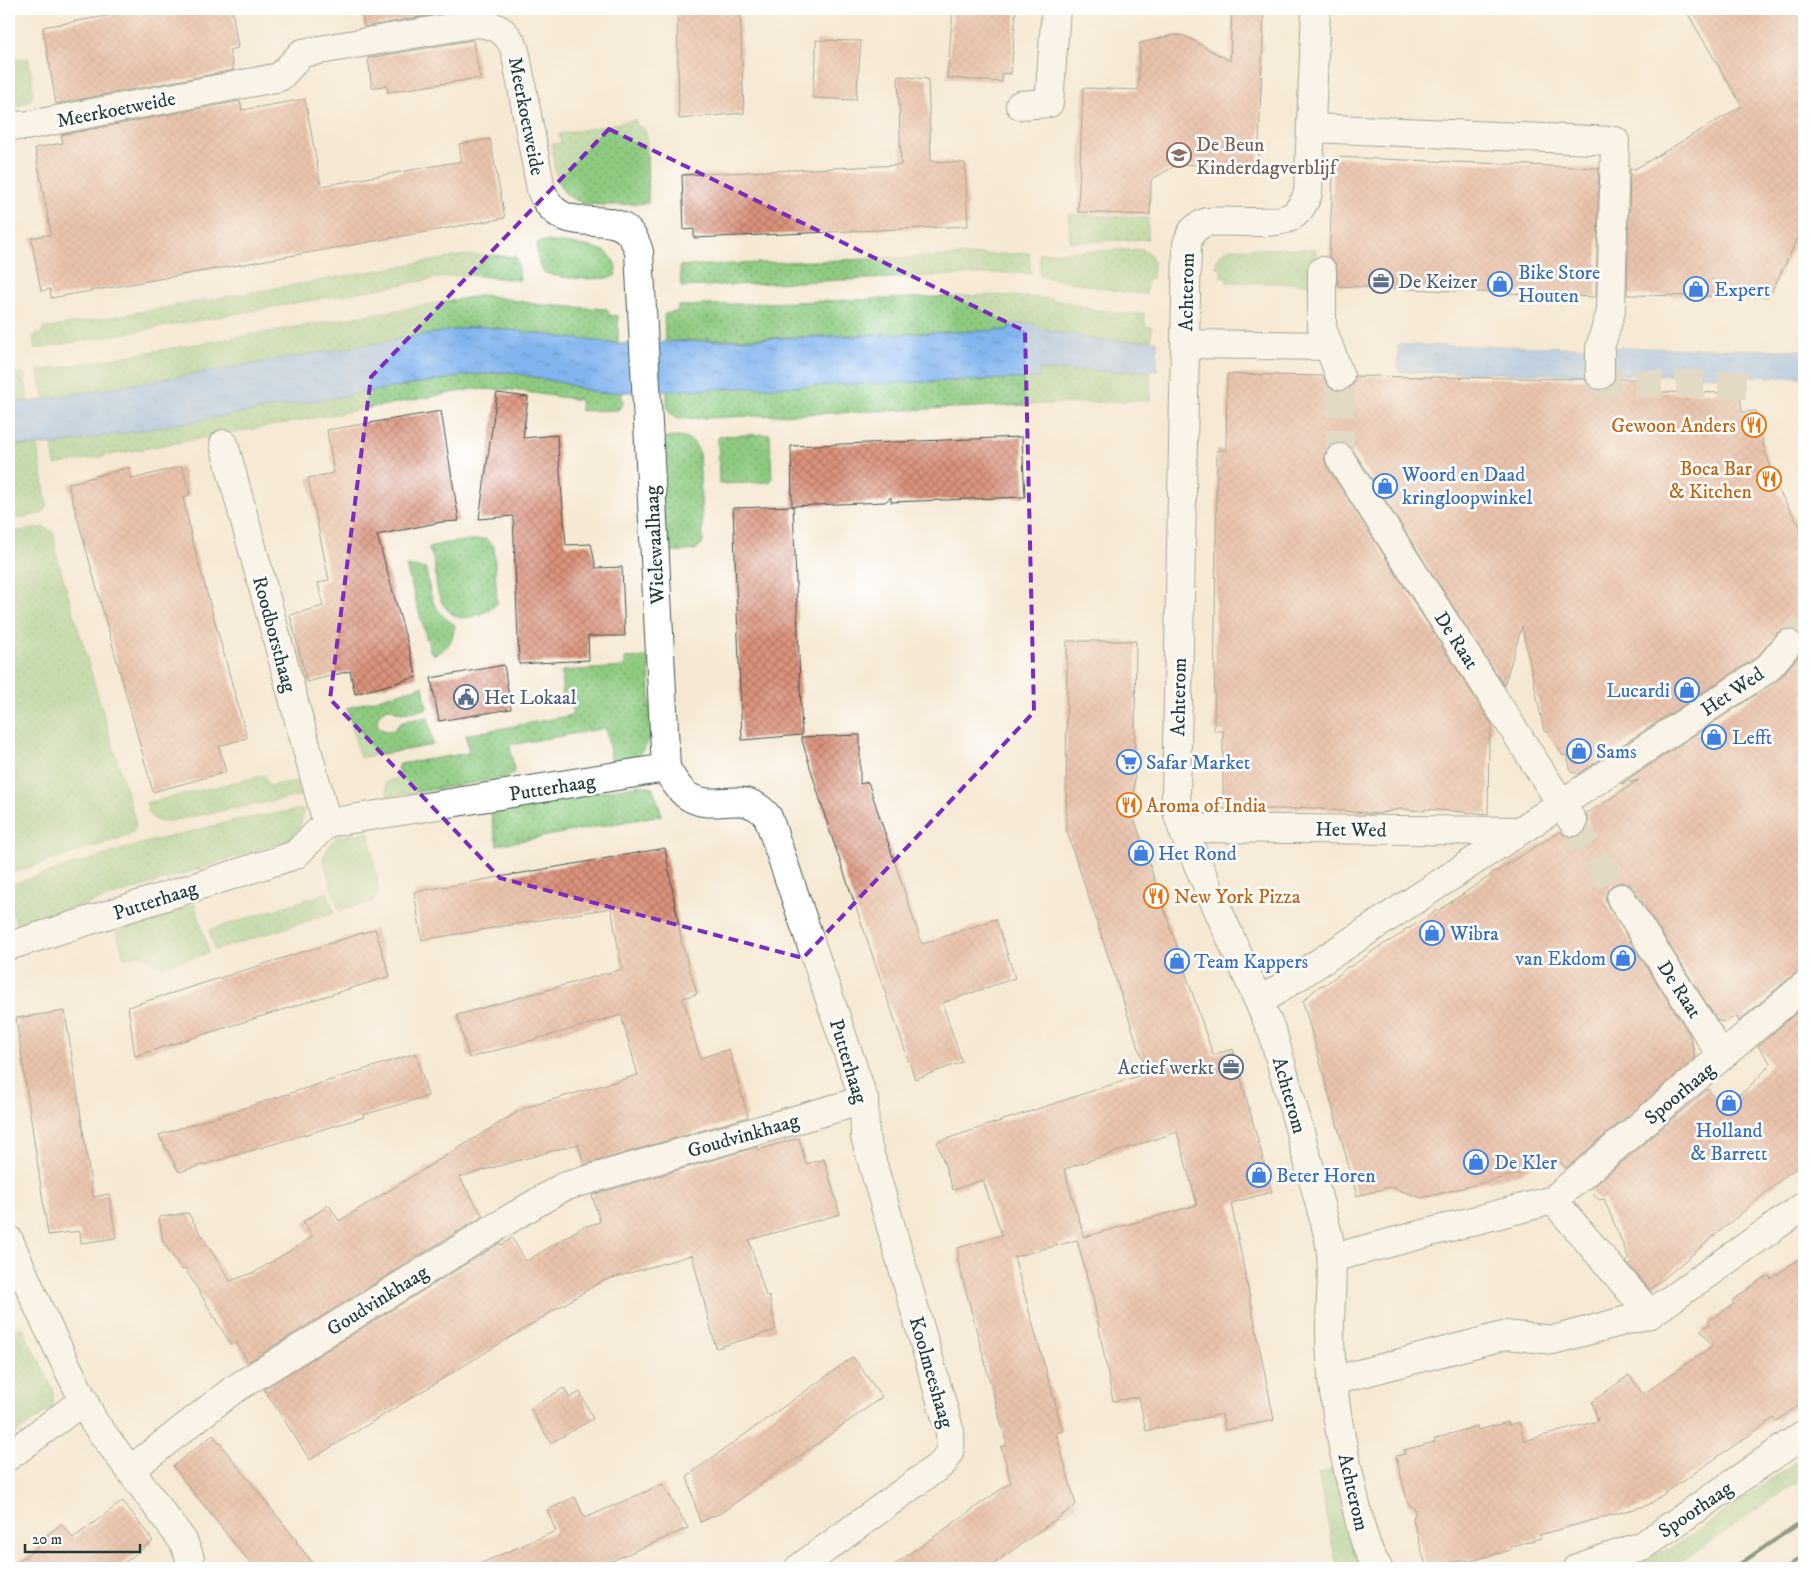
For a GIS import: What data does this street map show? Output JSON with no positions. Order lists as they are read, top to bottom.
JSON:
{
  "streets": {
    "street": [
      "Meerkoetweide",
      "Achterom",
      "Wielewaalhaag",
      "Roodborsthaag",
      "De Raat",
      "Het Wed",
      "Putterhaag",
      "Spoorhaag",
      "Goudvinkhaag",
      "Koolmeeshaag"
    ]
  },
  "crossings": [
    ["Meerkoetweide", "Wielewaalhaag"],
    ["Achterom", "Het Wed"],
    ["Achterom", "Spoorhaag"],
    ["Wielewaalhaag", "Putterhaag"],
    ["Roodborsthaag", "Putterhaag"],
    ["De Raat", "Het Wed"],
    ["De Raat", "Spoorhaag"],
    ["Putterhaag", "Goudvinkhaag"],
    ["Putterhaag", "Koolmeeshaag"]
  ],
  "places": {
    "school or university": ["De Beun Kinderdagverblijf"],
    "office": ["De Keizer", "Actief werkt"],
    "shop": [
      "Bike Store Houten",
      "Expert",
      "Woord en Daad kringloopwinkel",
      "Lucardi",
      "Lefft",
      "Sams",
      "Het Rond",
      "Wibra",
      "van Ekdom",
      "Team Kappers",
      "Holland & Barrett",
      "De Kler",
      "Beter Horen"
    ],
    "restaurant": [
      "Gewoon Anders",
      "Boca Bar & Kitchen",
      "Aroma of India",
      "New York Pizza"
    ],
    "public building": ["Het Lokaal"],
    "supermarket": ["Safar Market"]
  },
  "scale_bar": "20 m"
}
